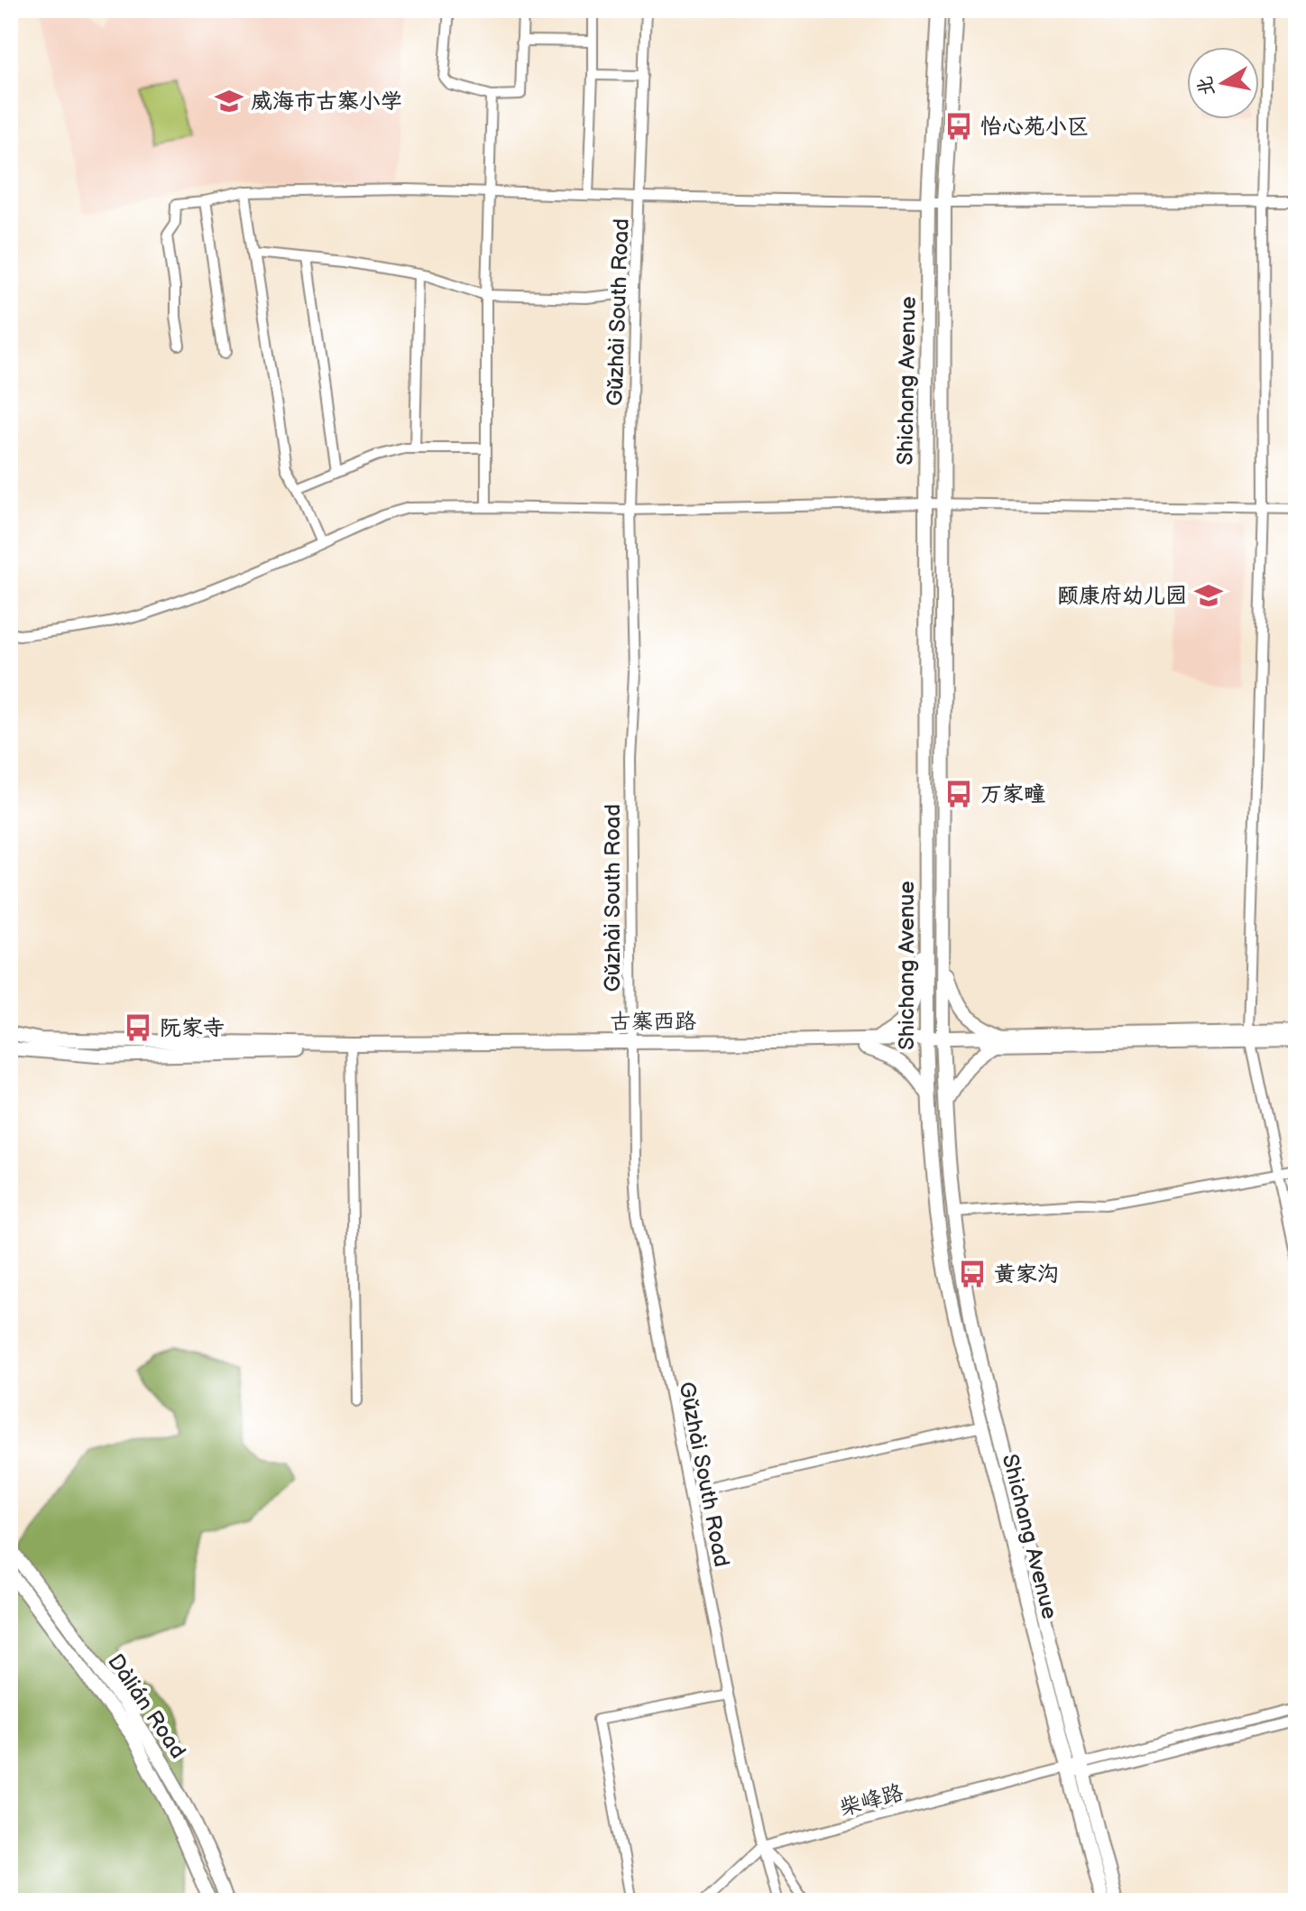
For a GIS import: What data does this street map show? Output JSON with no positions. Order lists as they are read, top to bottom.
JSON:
{
  "streets": {
    "main road": ["Shichang Avenue", "古寨西路", "Dàlián Road"],
    "street": ["Gǔzhài South Road", "柴峰路"]
  },
  "crossings": [
    ["Gǔzhài South Road", "古寨西路"],
    ["Gǔzhài South Road", "柴峰路"],
    ["Shichang Avenue", "古寨西路"],
    ["Shichang Avenue", "柴峰路"]
  ],
  "places": {
    "school or university": ["威海市古寨小学", "颐康府幼儿园"],
    "bus stop": [
      "怡心苑小区",
      "万家疃",
      "阮家寺",
      "黄家沟"
    ]
  },
  "north": "left"
}
